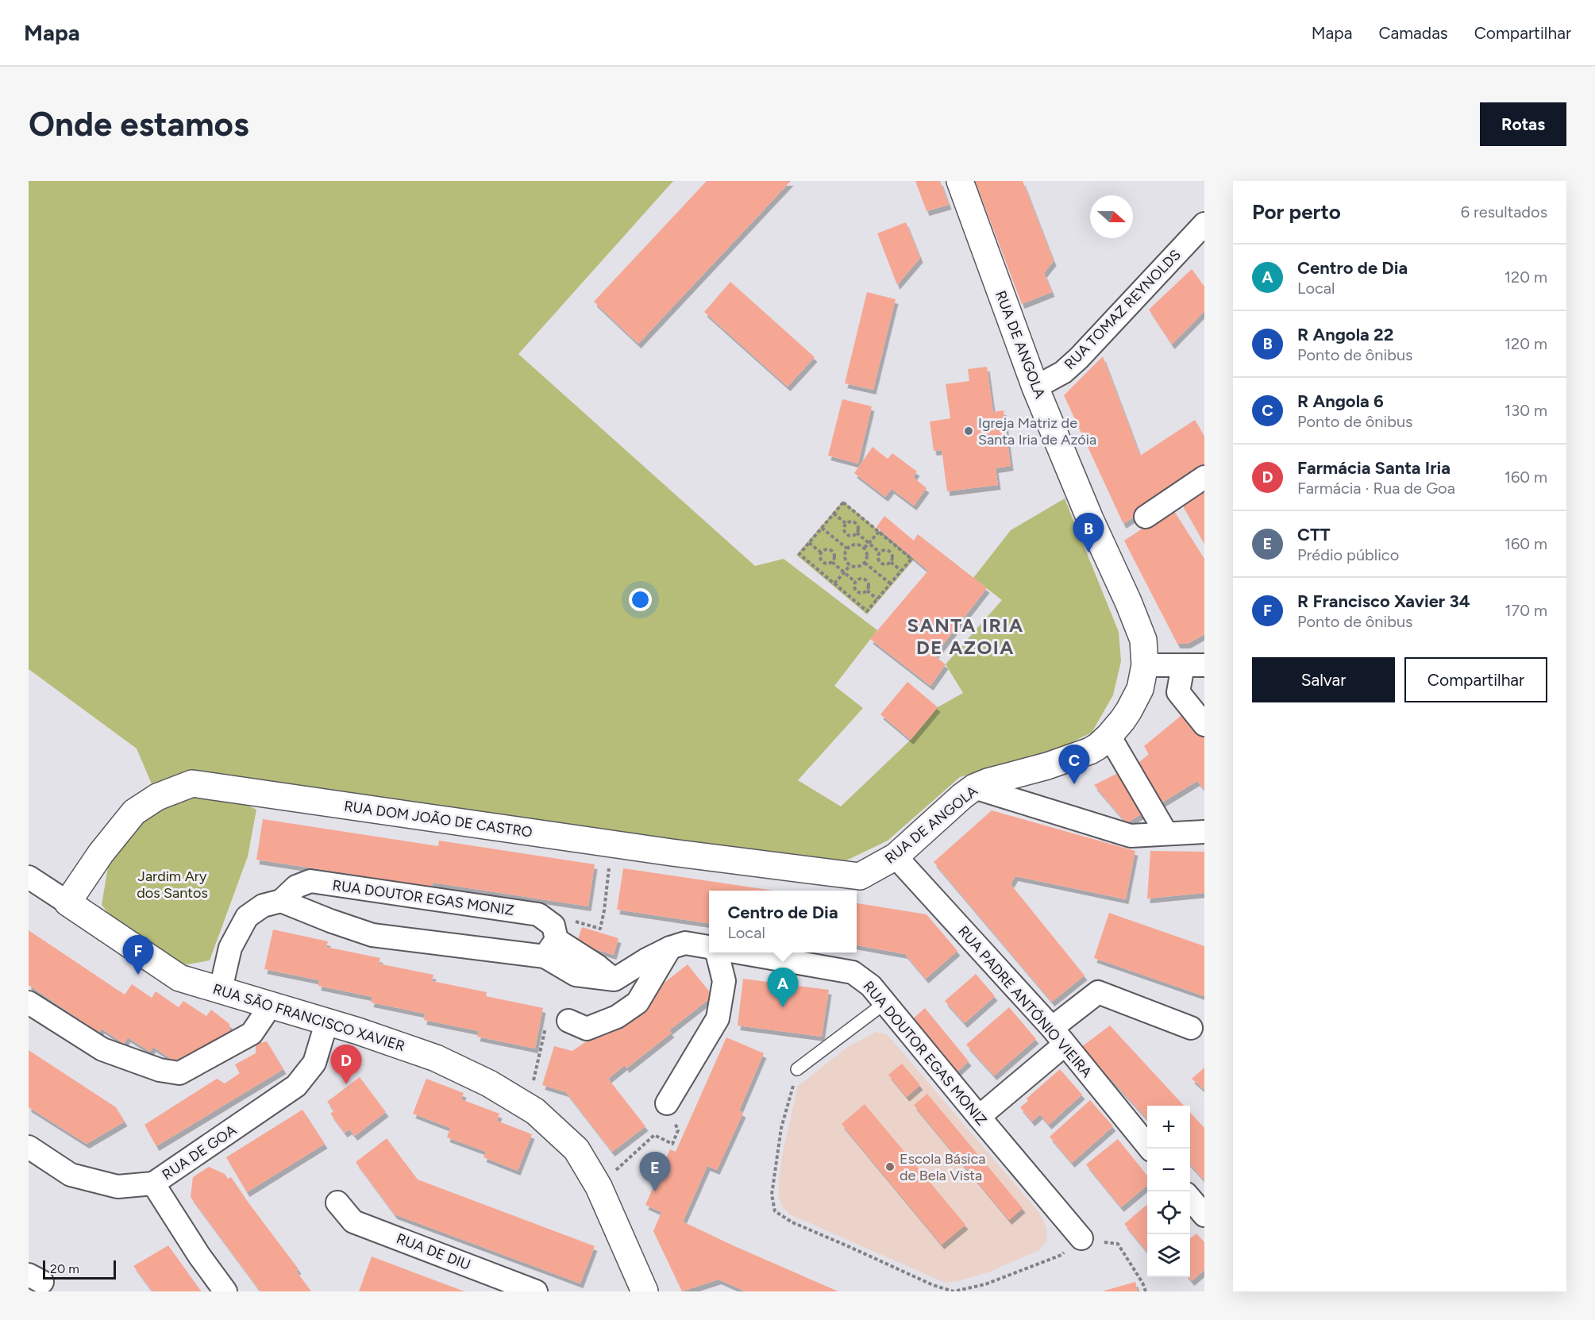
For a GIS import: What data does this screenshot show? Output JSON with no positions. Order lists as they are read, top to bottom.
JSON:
{
  "streets": {
    "street": [
      "RUA TOMAZ REYNOLDS",
      "RUA DE ANGOLA",
      "RUA DOM JOÃO DE CASTRO",
      "RUA DOUTOR EGAS MONIZ",
      "RUA PADRE ANTÓNIO VIEIRA",
      "RUA SÃO FRANCISCO XAVIER",
      "RUA DE GOA",
      "RUA DE DIU"
    ]
  },
  "crossings": [
    ["RUA TOMAZ REYNOLDS", "RUA DE ANGOLA"],
    ["RUA DE ANGOLA", "RUA DOM JOÃO DE CASTRO"],
    ["RUA DE ANGOLA", "RUA PADRE ANTÓNIO VIEIRA"],
    ["RUA DOM JOÃO DE CASTRO", "RUA SÃO FRANCISCO XAVIER"],
    ["RUA DOUTOR EGAS MONIZ", "RUA SÃO FRANCISCO XAVIER"],
    ["RUA SÃO FRANCISCO XAVIER", "RUA DE GOA"]
  ],
  "districts": ["SANTA IRIA DE AZOIA"],
  "parks": ["Jardim Ary dos Santos"],
  "places": ["Igreja Matriz de Santa Iria de Azóia", "Escola Básica de Bela Vista"],
  "scale_bar": "20 m",
  "north": "right",
  "page": {
    "header": "Mapa",
    "nav": ["Mapa", "Camadas", "Compartilhar"],
    "buttons": [
      "Rotas",
      ["Salvar", "Compartilhar"]
    ],
    "title": "Onde estamos",
    "heading": ["Por perto", "6 resultados"],
    "list": [
      {
        "mark": "A",
        "name": "Centro de Dia",
        "note": "Local",
        "value": "120 m"
      },
      {
        "mark": "B",
        "name": "R Angola 22",
        "note": "Ponto de ônibus",
        "value": "120 m"
      },
      {
        "mark": "C",
        "name": "R Angola 6",
        "note": "Ponto de ônibus",
        "value": "130 m"
      },
      {
        "mark": "D",
        "name": "Farmácia Santa Iria",
        "note": "Farmácia · Rua de Goa",
        "value": "160 m"
      },
      {
        "mark": "E",
        "name": "CTT",
        "note": "Prédio público",
        "value": "160 m"
      },
      {
        "mark": "F",
        "name": "R Francisco Xavier 34",
        "note": "Ponto de ônibus",
        "value": "170 m"
      }
    ],
    "pins": [
      "B",
      "C",
      "F",
      "A",
      "D",
      "E"
    ],
    "popup": ["Centro de Dia", "Local"],
    "map_buttons": ["+", "−"],
    "scale": "20 m"
  }
}
